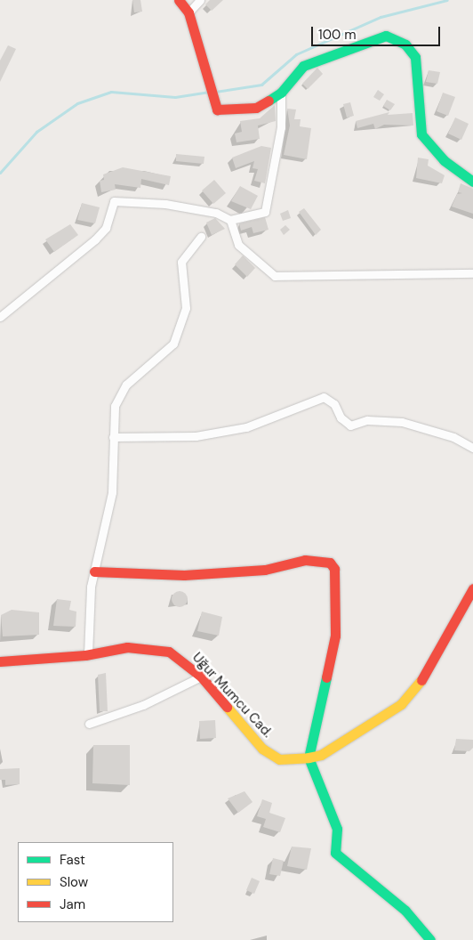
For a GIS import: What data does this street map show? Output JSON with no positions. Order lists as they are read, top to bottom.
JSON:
{
  "streets": {
    "street": ["Uğur Mumcu Cad."]
  },
  "legend": ["Fast", "Slow", "Jam"],
  "scale_bar": "100 m"
}
